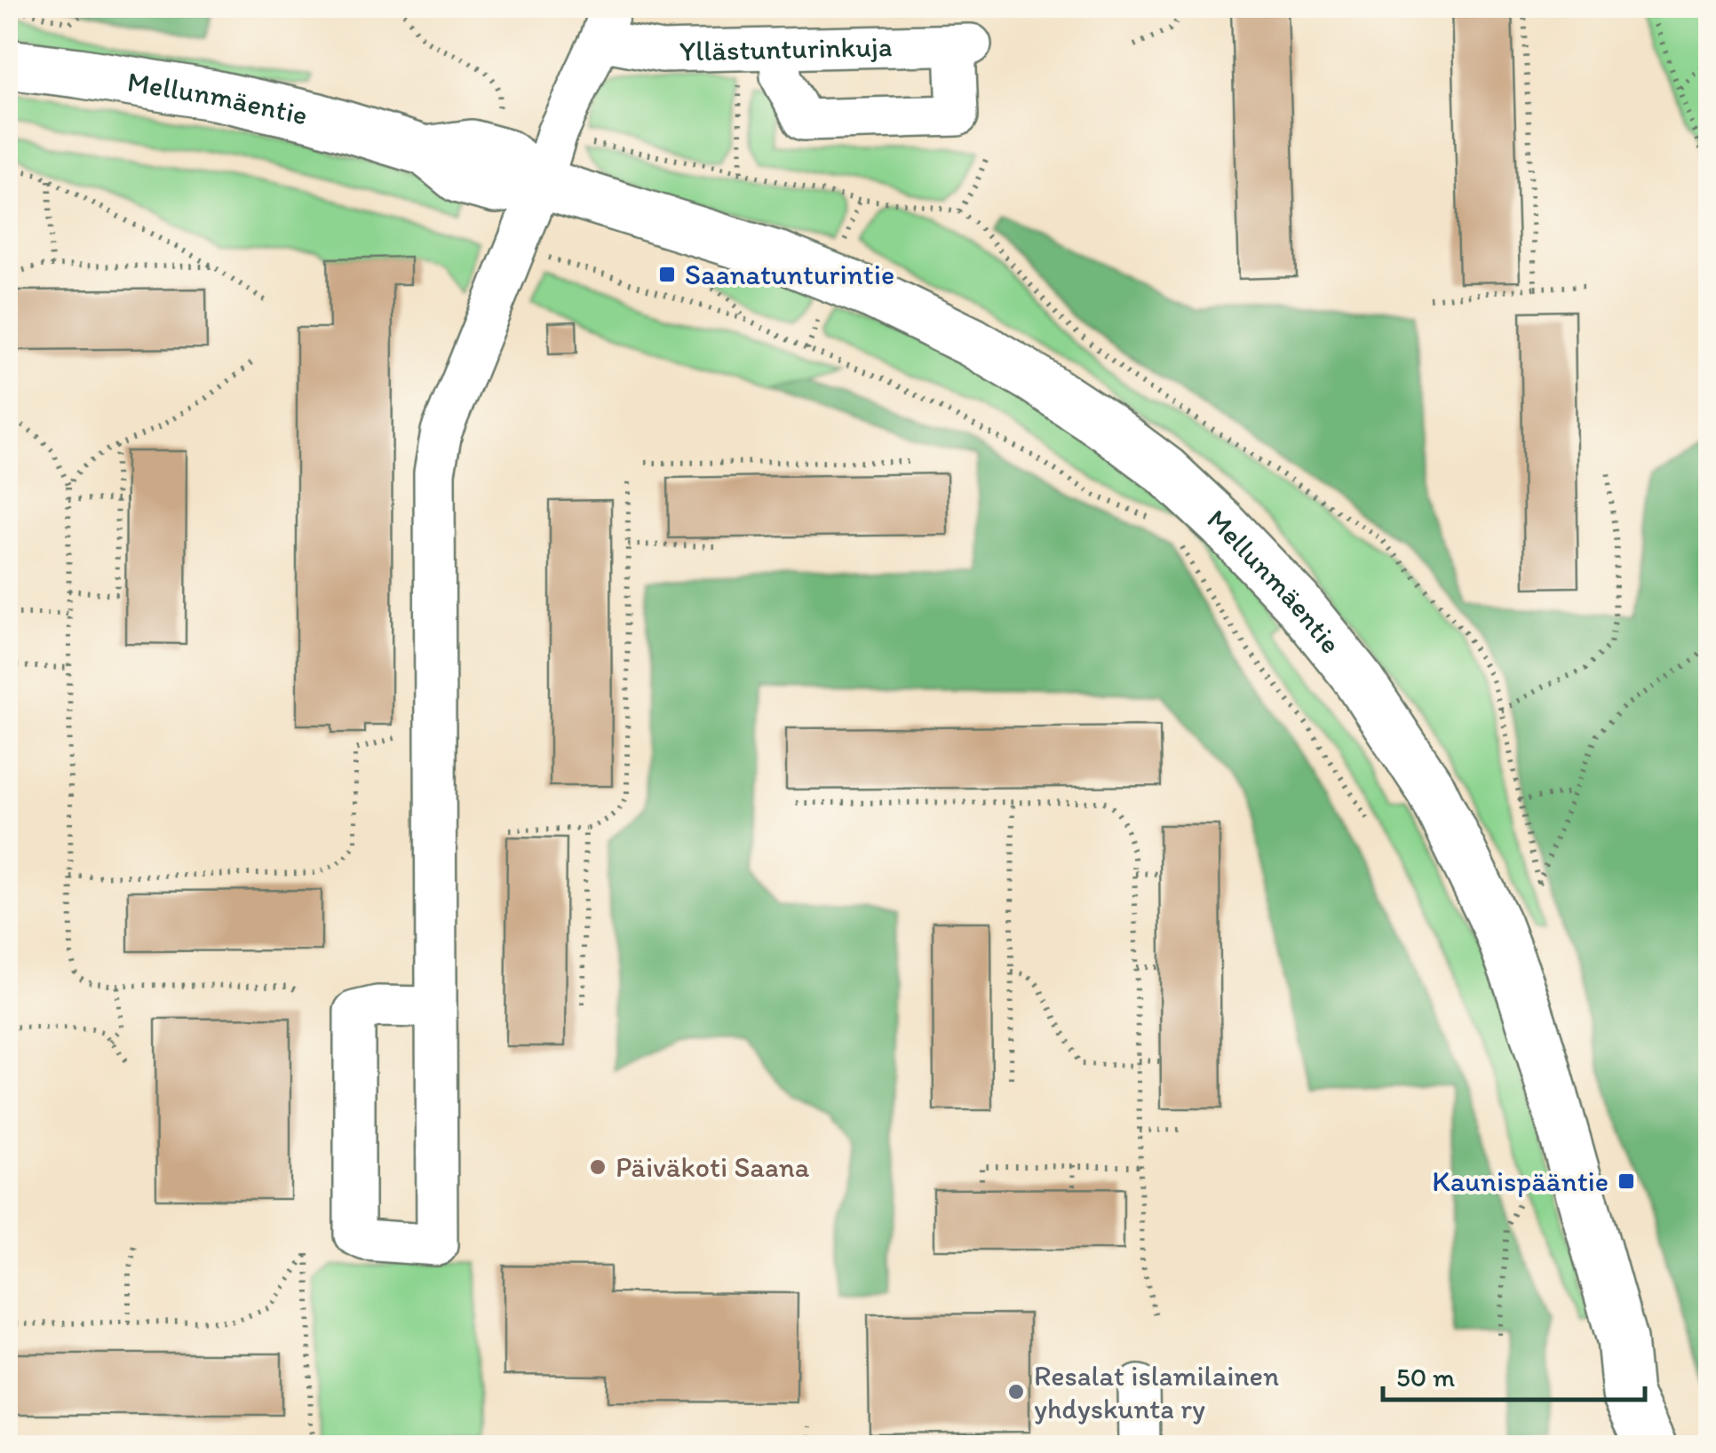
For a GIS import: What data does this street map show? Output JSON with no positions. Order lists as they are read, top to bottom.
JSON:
{
  "streets": {
    "main road": ["Mellunmäentie"],
    "street": ["Yllästunturinkuja"]
  },
  "places": {
    "transit": ["Saanatunturintie", "Kaunispääntie"],
    "other": ["Päiväkoti Saana", "Resalat islamilainen yhdyskunta ry"]
  },
  "scale_bar": "50 m"
}
